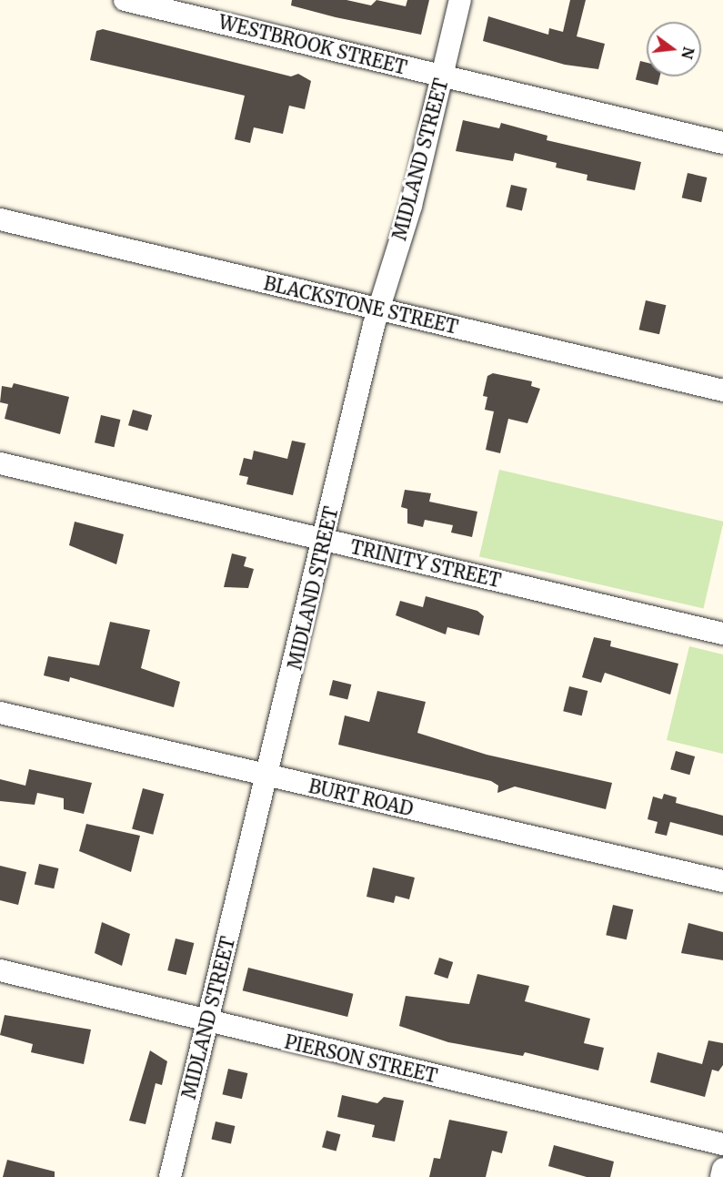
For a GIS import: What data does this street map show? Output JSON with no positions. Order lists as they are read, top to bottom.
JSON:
{
  "streets": {
    "street": [
      "WESTBROOK STREET",
      "MIDLAND STREET",
      "BLACKSTONE STREET",
      "TRINITY STREET",
      "BURT ROAD",
      "PIERSON STREET"
    ]
  },
  "crossings": [
    ["WESTBROOK STREET", "MIDLAND STREET"],
    ["MIDLAND STREET", "BLACKSTONE STREET"],
    ["MIDLAND STREET", "TRINITY STREET"],
    ["MIDLAND STREET", "BURT ROAD"],
    ["MIDLAND STREET", "PIERSON STREET"]
  ],
  "north": "right"
}
